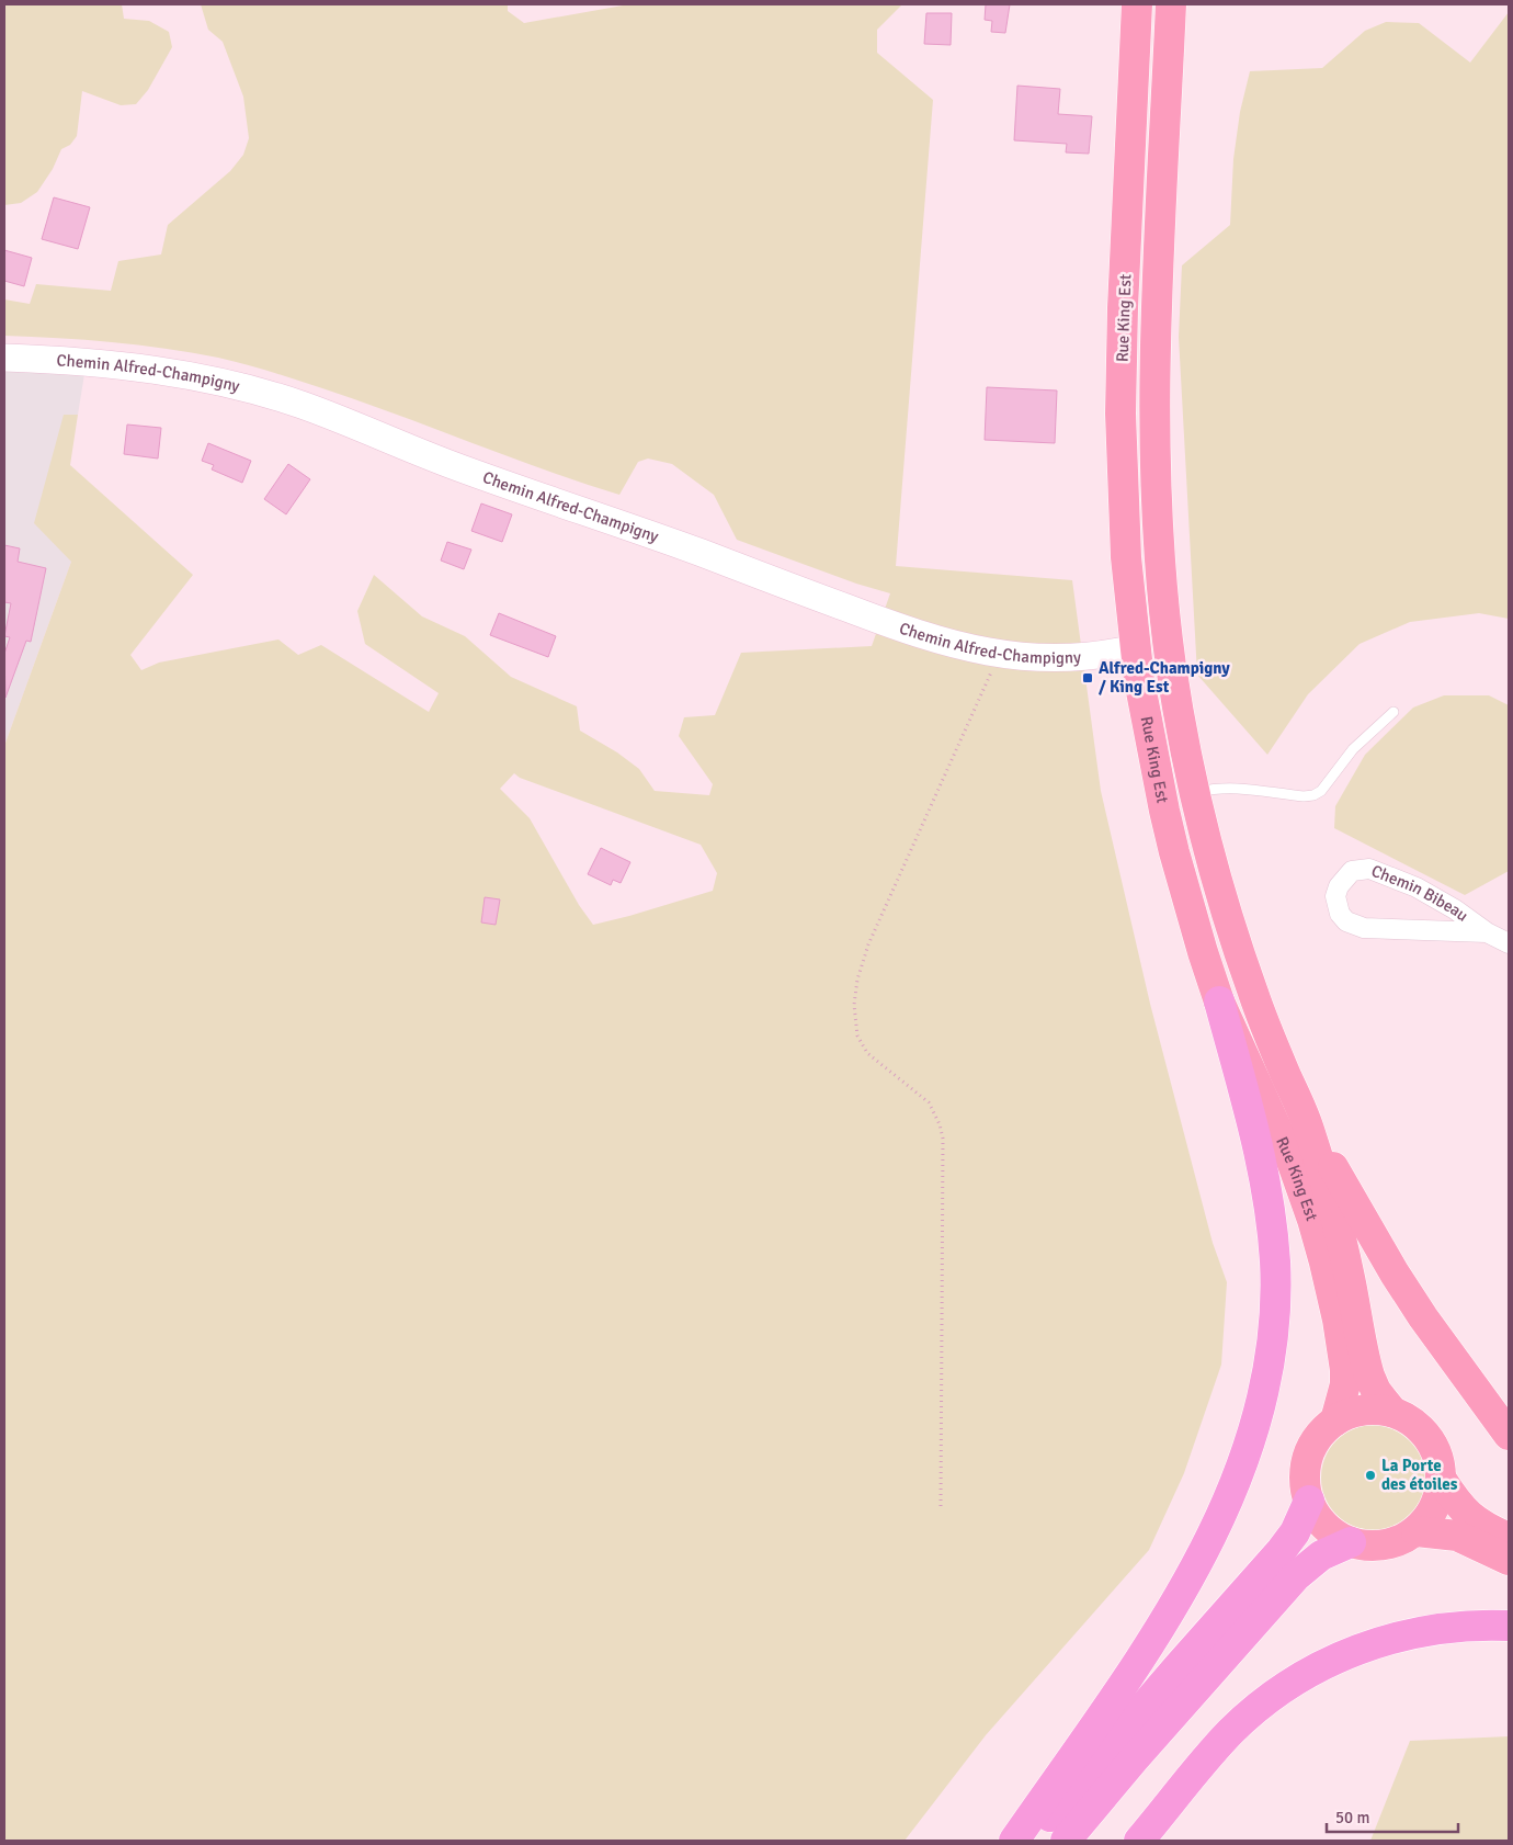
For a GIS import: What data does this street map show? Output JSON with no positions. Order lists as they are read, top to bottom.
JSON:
{
  "streets": {
    "main road": ["Rue King Est"],
    "street": ["Chemin Alfred-Champigny", "Chemin Bibeau"]
  },
  "crossings": [
    ["Rue King Est", "Chemin Alfred-Champigny"]
  ],
  "places": {
    "transit": ["Alfred-Champigny / King Est"],
    "other": ["La Porte des étoiles"]
  },
  "scale_bar": "50 m"
}
